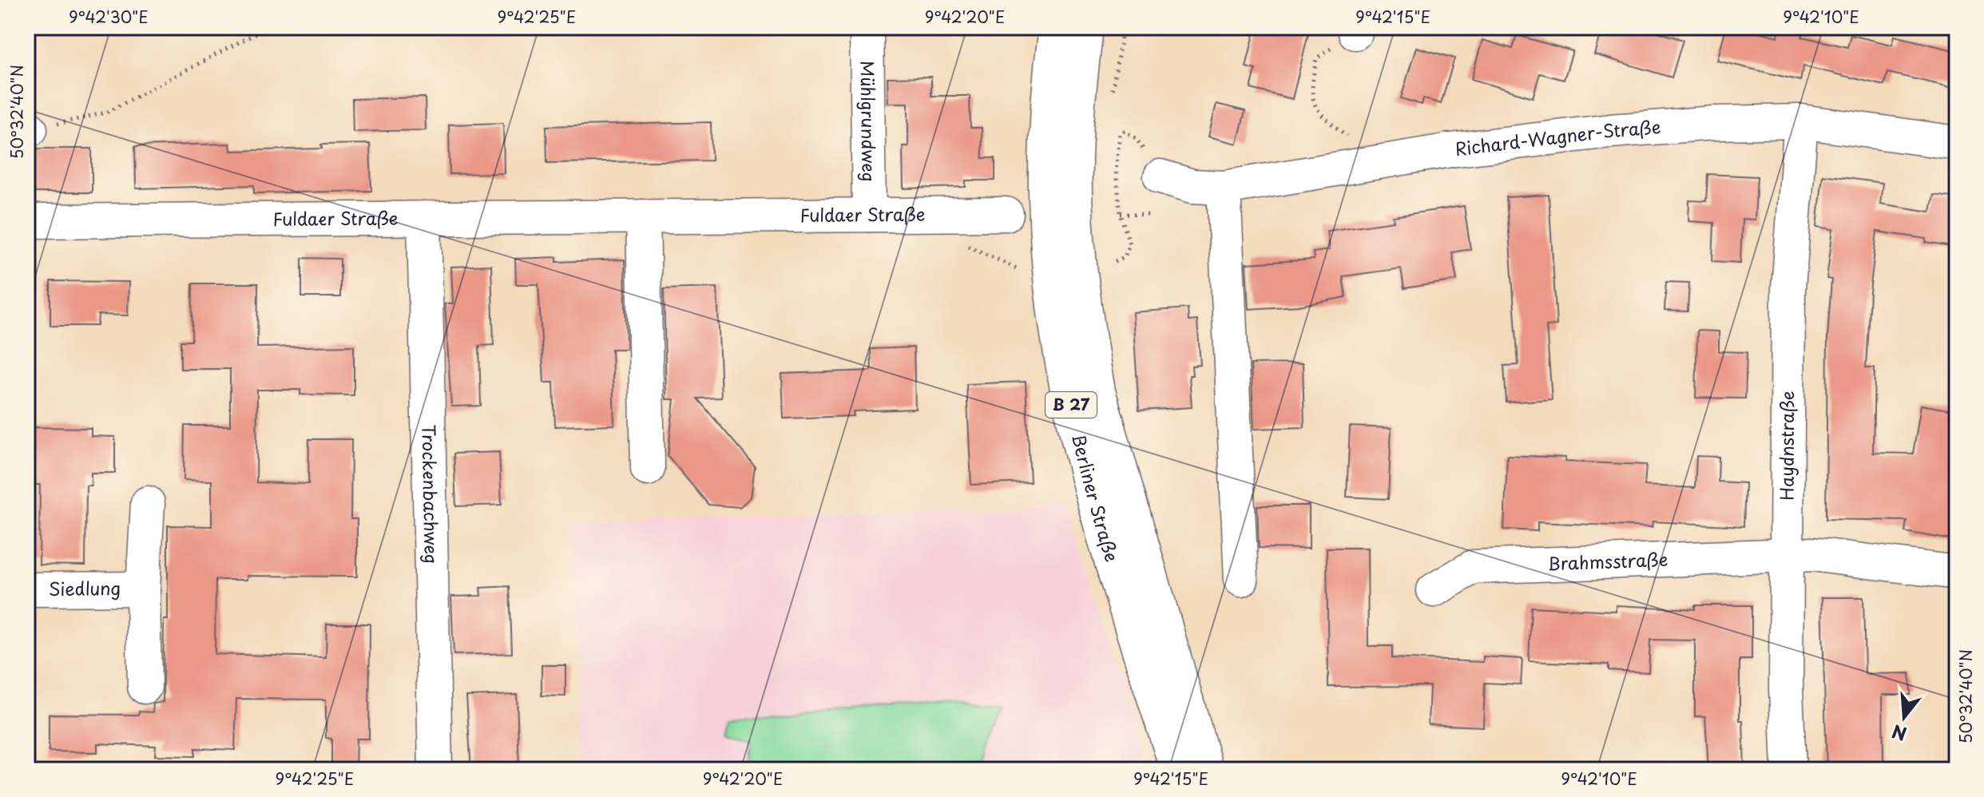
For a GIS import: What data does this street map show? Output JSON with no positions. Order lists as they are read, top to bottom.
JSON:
{
  "streets": {
    "highway": ["B 27", "Berliner Straße"],
    "street": [
      "Mühlgrundweg",
      "Richard-Wagner-Straße",
      "Fuldaer Straße",
      "Haydnstraße",
      "Trockenbachweg",
      "Brahmsstraße",
      "Siedlung"
    ]
  },
  "crossings": [
    ["Mühlgrundweg", "Fuldaer Straße"],
    ["Richard-Wagner-Straße", "Haydnstraße"],
    ["Fuldaer Straße", "Trockenbachweg"],
    ["Haydnstraße", "Brahmsstraße"]
  ],
  "north": "bottom",
  "coordinates": [
    "9°42'30\"E",
    "9°42'25\"E",
    "9°42'20\"E",
    "9°42'15\"E",
    "9°42'10\"E",
    "50°32'40\"N"
  ]
}
